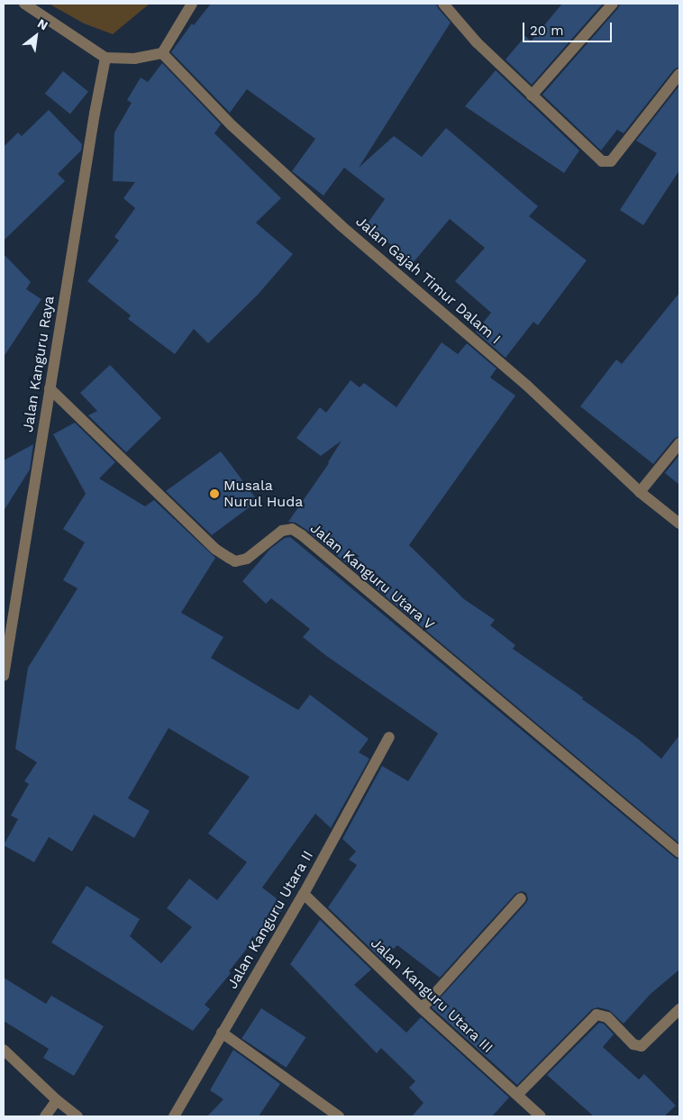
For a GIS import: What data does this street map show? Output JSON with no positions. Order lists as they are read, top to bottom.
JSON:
{
  "streets": {
    "street": [
      "Jalan Gajah Timur Dalam I",
      "Jalan Kanguru Raya",
      "Jalan Kanguru Utara V",
      "Jalan Kanguru Utara II",
      "Jalan Kanguru Utara III"
    ]
  },
  "crossings": [
    ["Jalan Kanguru Raya", "Jalan Kanguru Utara V"],
    ["Jalan Kanguru Utara II", "Jalan Kanguru Utara III"]
  ],
  "places": ["Musala Nurul Huda"],
  "scale_bar": "20 m",
  "north": "top right"
}
